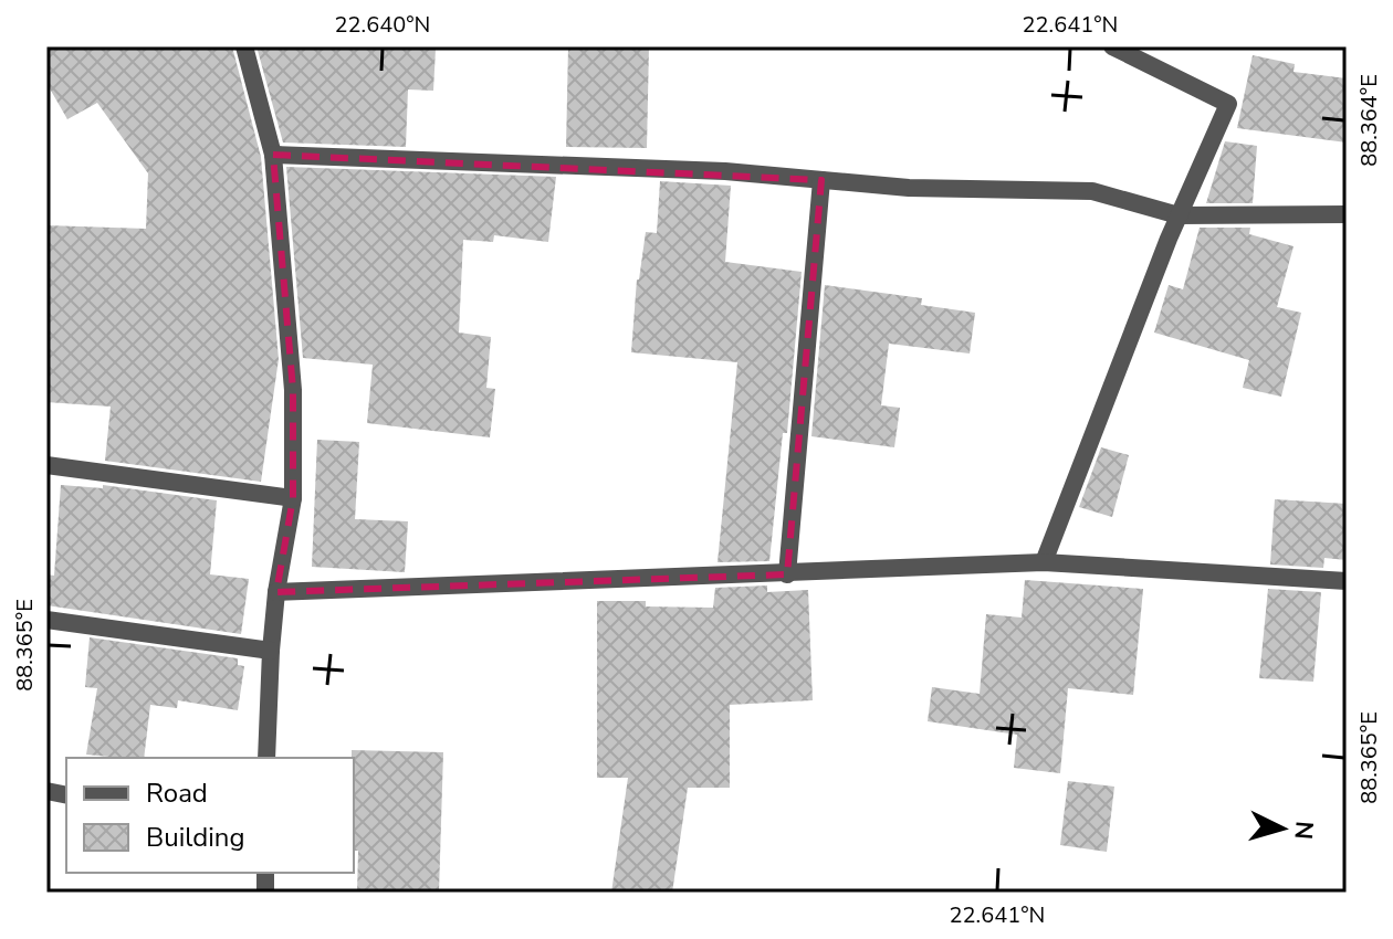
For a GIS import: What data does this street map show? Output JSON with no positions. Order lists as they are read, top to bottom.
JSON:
{
  "legend": ["Road", "Building"],
  "north": "right",
  "coordinates": [
    "22.640°N",
    "22.641°N",
    "88.364°E",
    "88.365°E"
  ]
}
